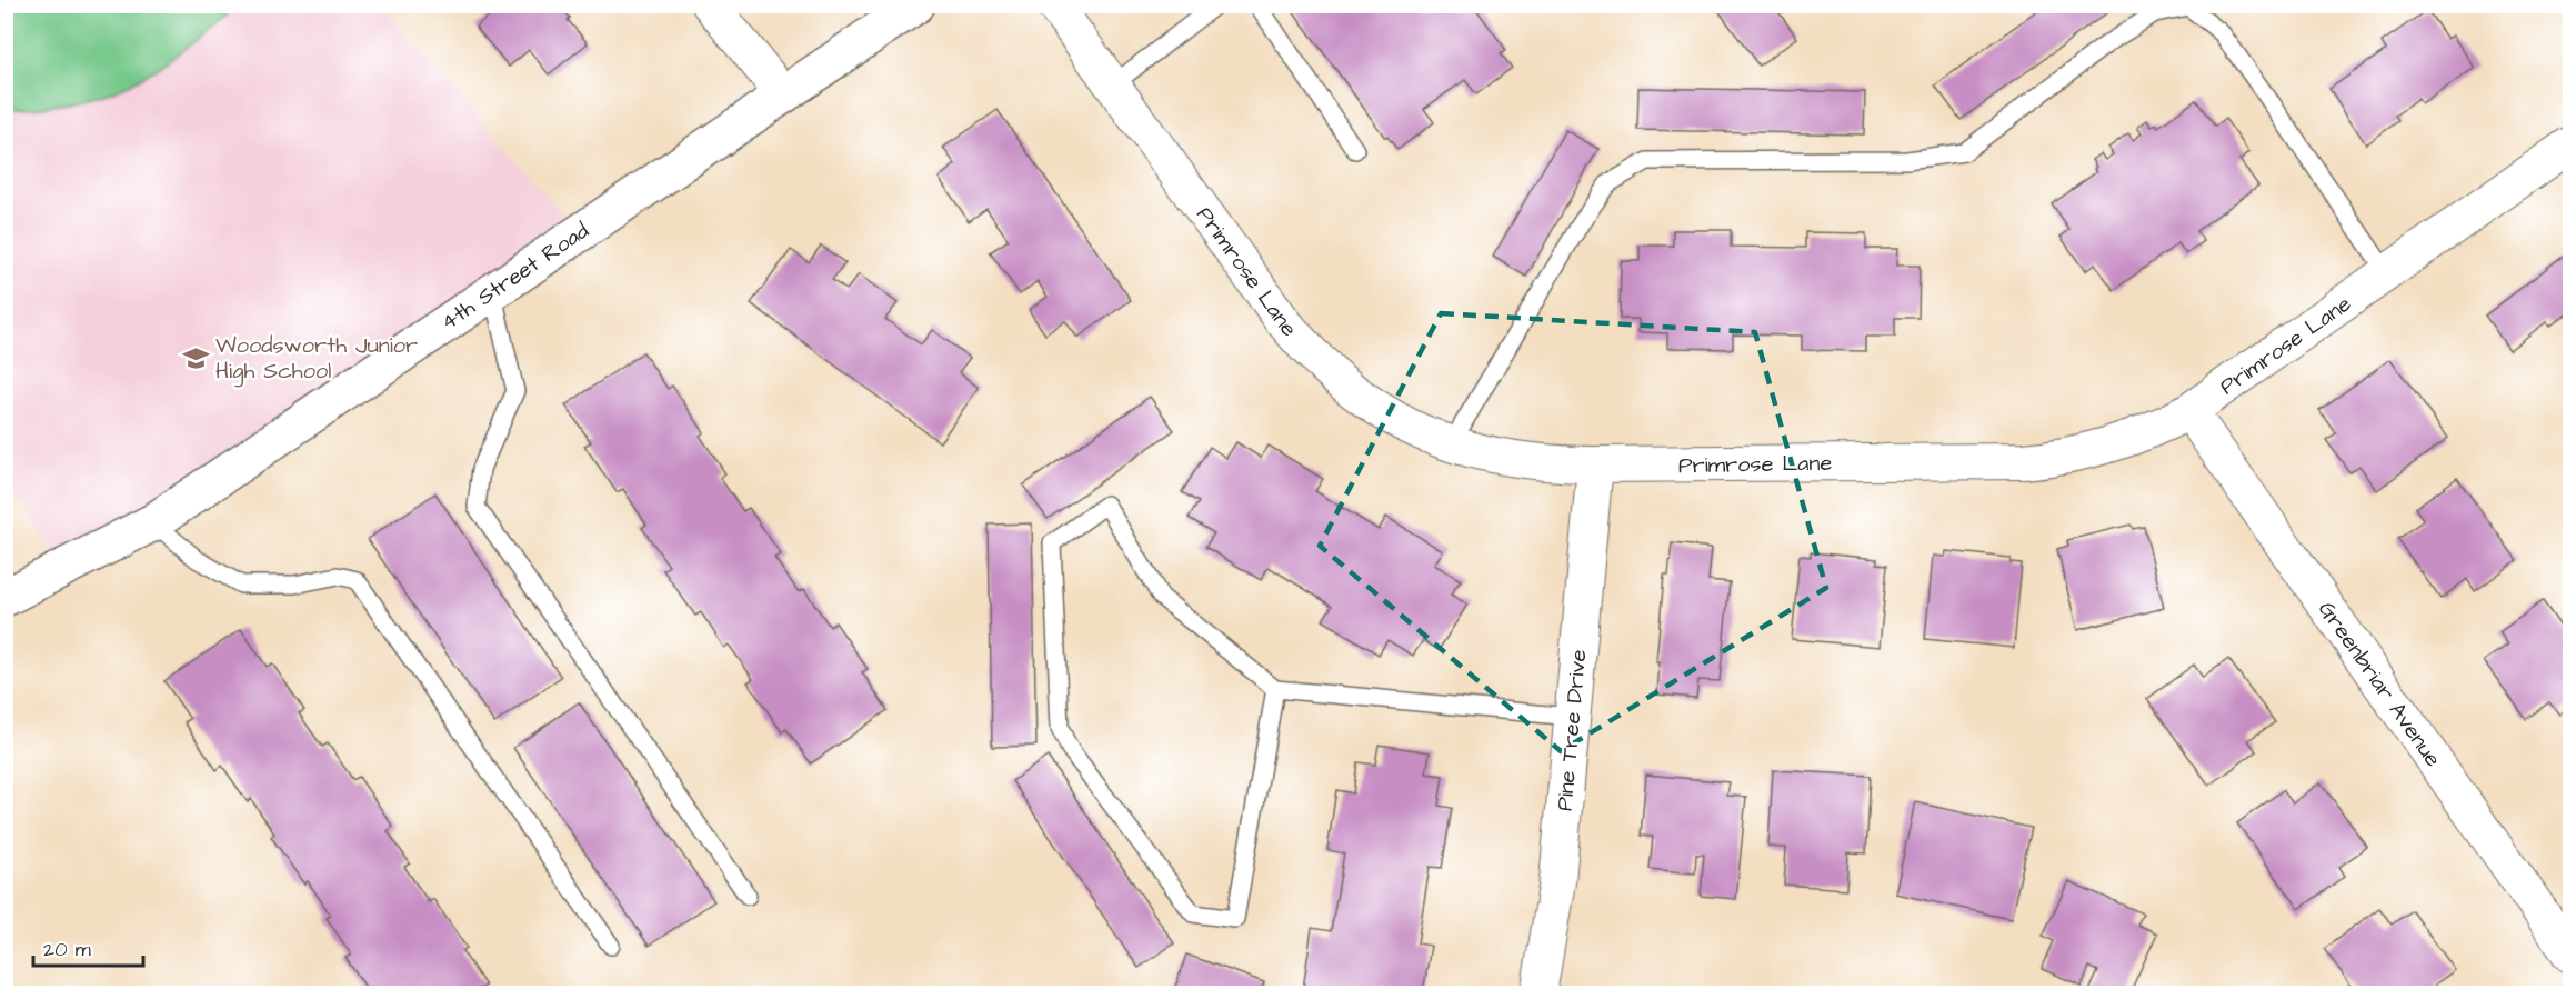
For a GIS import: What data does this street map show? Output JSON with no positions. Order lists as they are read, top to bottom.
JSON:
{
  "streets": {
    "street": [
      "Primrose Lane",
      "4th Street Road",
      "Greenbriar Avenue",
      "Pine Tree Drive"
    ]
  },
  "crossings": [
    ["Primrose Lane", "Greenbriar Avenue"],
    ["Primrose Lane", "Pine Tree Drive"]
  ],
  "places": {
    "school or university": ["Woodsworth Junior High School"]
  },
  "scale_bar": "20 m"
}
